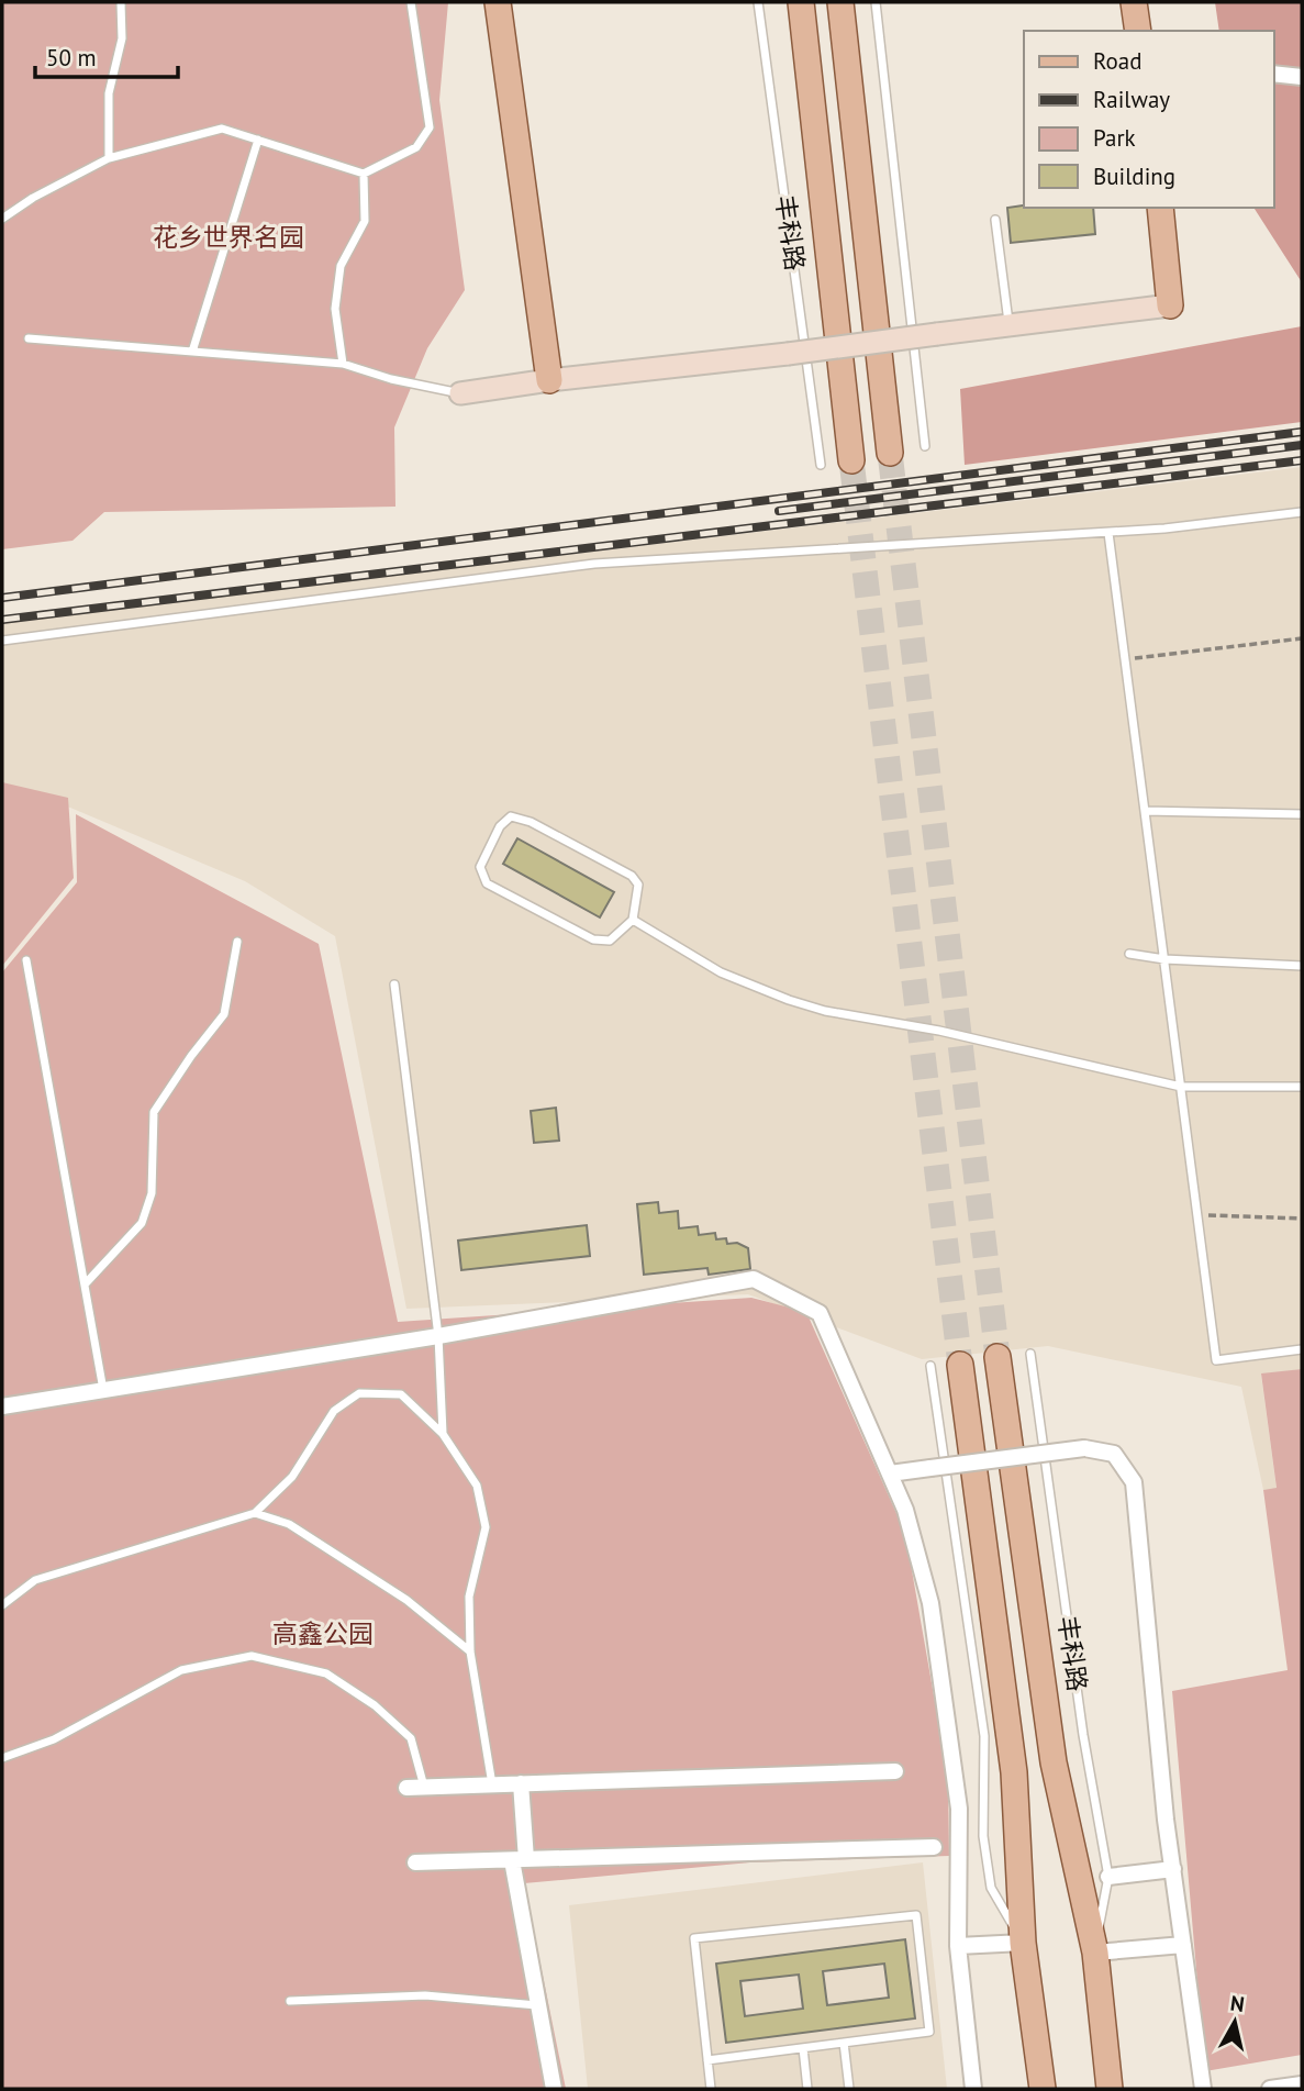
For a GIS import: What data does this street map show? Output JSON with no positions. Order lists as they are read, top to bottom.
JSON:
{
  "streets": {
    "main road": ["丰科路"]
  },
  "parks": ["花乡世界名园", "高鑫公园"],
  "legend": [
    "Road",
    "Railway",
    "Park",
    "Building"
  ],
  "scale_bar": "50 m",
  "north": "top"
}
